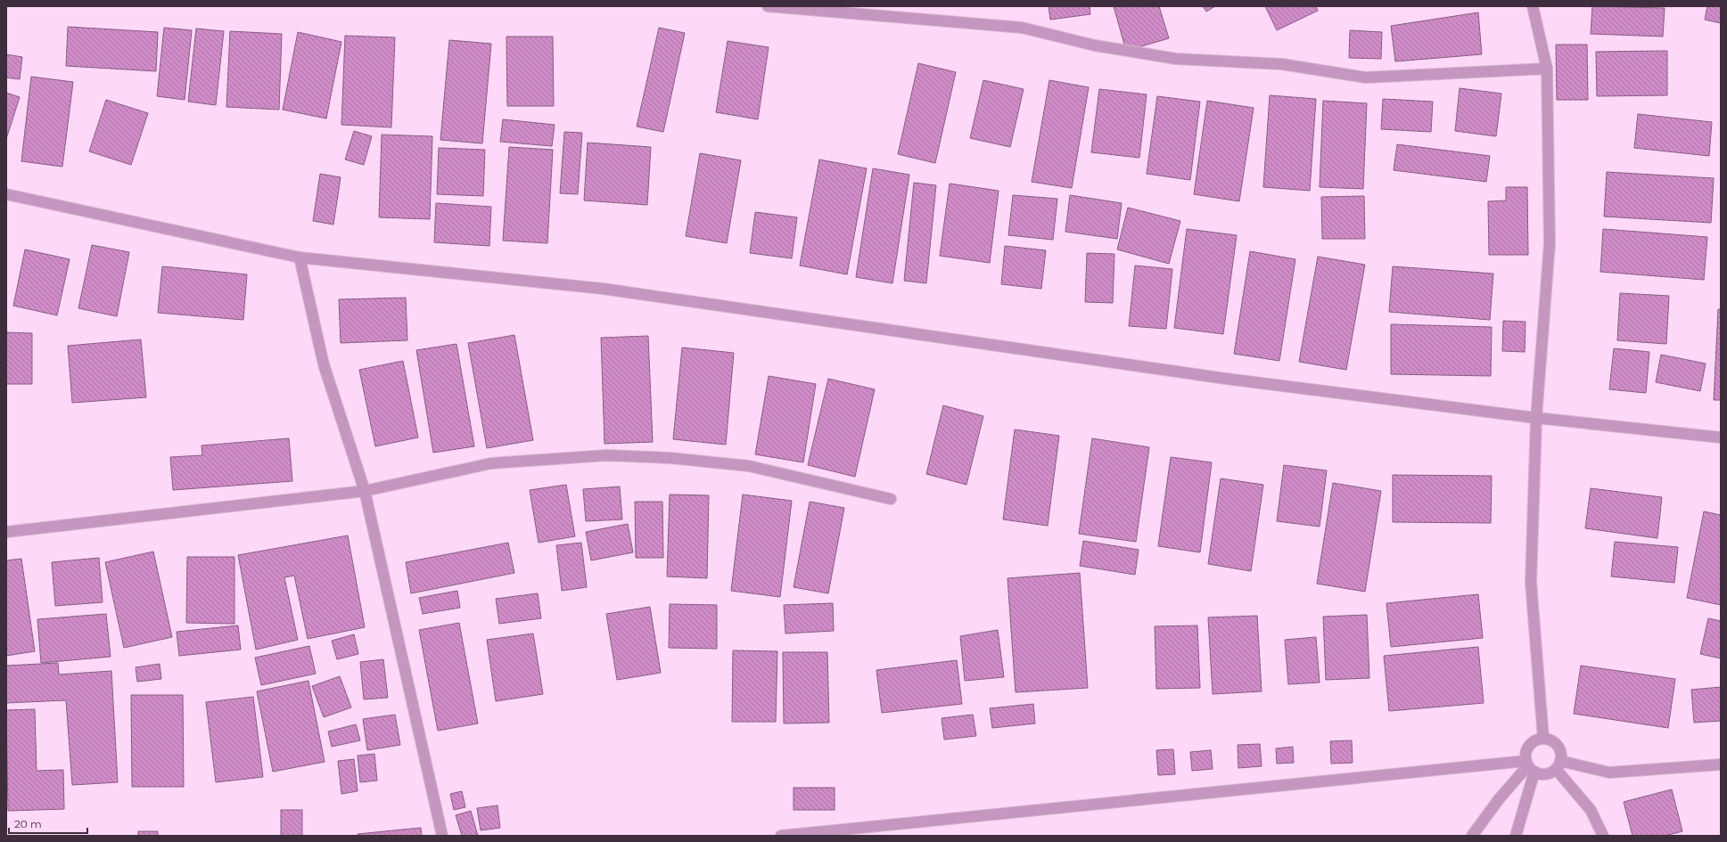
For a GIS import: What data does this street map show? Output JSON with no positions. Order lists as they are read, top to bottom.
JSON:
{
  "scale_bar": "20 m"
}
